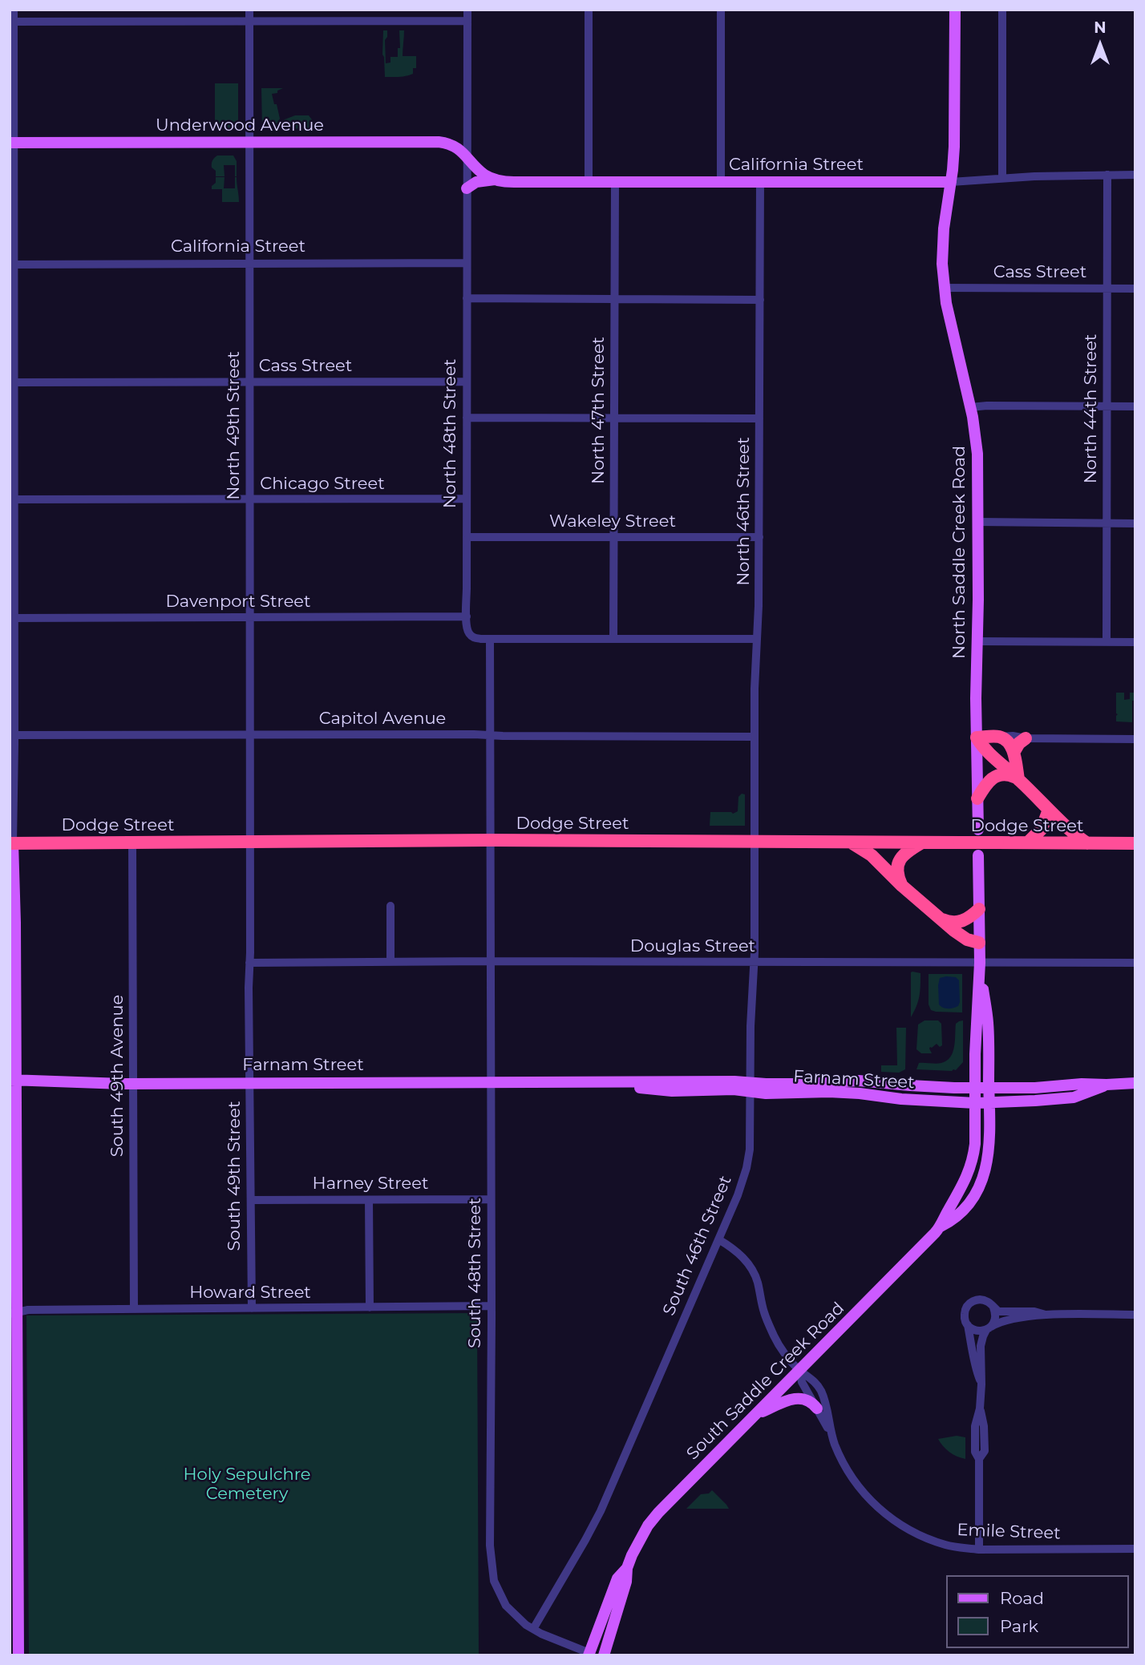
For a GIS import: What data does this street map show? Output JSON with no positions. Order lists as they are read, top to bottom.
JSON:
{
  "streets": {
    "highway": ["Dodge Street"],
    "main road": [
      "Underwood Avenue",
      "California Street",
      "North Saddle Creek Road",
      "Farnam Street",
      "South Saddle Creek Road"
    ],
    "street": [
      "Cass Street",
      "North 44th Street",
      "North 47th Street",
      "North 49th Street",
      "North 48th Street",
      "Chicago Street",
      "North 46th Street",
      "Wakeley Street",
      "Davenport Street",
      "Capitol Avenue",
      "Douglas Street",
      "South 49th Avenue",
      "South 49th Street",
      "Harney Street",
      "South 46th Street",
      "South 48th Street",
      "Howard Street",
      "Emile Street"
    ]
  },
  "crossings": [
    ["Underwood Avenue", "North 49th Street"],
    ["Underwood Avenue", "North 48th Street"],
    ["California Street", "North 44th Street"],
    ["California Street", "North 47th Street"],
    ["California Street", "North 49th Street"],
    ["California Street", "North 48th Street"],
    ["California Street", "North 46th Street"],
    ["California Street", "North Saddle Creek Road"],
    ["Cass Street", "North 44th Street"],
    ["Cass Street", "North 49th Street"],
    ["Cass Street", "North 48th Street"],
    ["Cass Street", "North Saddle Creek Road"],
    ["North 47th Street", "Wakeley Street"],
    ["North 49th Street", "Chicago Street"],
    ["North 49th Street", "Davenport Street"],
    ["North 49th Street", "Capitol Avenue"],
    ["North 49th Street", "Dodge Street"],
    ["North 49th Street", "South 49th Street"],
    ["North 48th Street", "Chicago Street"],
    ["North 48th Street", "Wakeley Street"],
    ["North 48th Street", "Davenport Street"],
    ["North 46th Street", "Wakeley Street"],
    ["North 46th Street", "Capitol Avenue"],
    ["North 46th Street", "Dodge Street"],
    ["North 46th Street", "South 46th Street"],
    ["Dodge Street", "South 49th Avenue"],
    ["Dodge Street", "South 49th Street"],
    ["Dodge Street", "South 46th Street"],
    ["Dodge Street", "South 48th Street"],
    ["Douglas Street", "South 49th Street"],
    ["Douglas Street", "South 46th Street"],
    ["Douglas Street", "South 48th Street"],
    ["Douglas Street", "South Saddle Creek Road"],
    ["Farnam Street", "South 49th Avenue"],
    ["Farnam Street", "South 49th Street"],
    ["Farnam Street", "South 46th Street"],
    ["Farnam Street", "South 48th Street"],
    ["Farnam Street", "South Saddle Creek Road"],
    ["South 49th Avenue", "Howard Street"],
    ["South 49th Street", "Harney Street"],
    ["South 49th Street", "Howard Street"],
    ["Harney Street", "South 48th Street"],
    ["South 46th Street", "South 48th Street"],
    ["South 46th Street", "Emile Street"],
    ["South 48th Street", "Howard Street"],
    ["South 48th Street", "South Saddle Creek Road"],
    ["South Saddle Creek Road", "Emile Street"]
  ],
  "parks": ["Holy Sepulchre Cemetery"],
  "legend": ["Road", "Park"],
  "north": "top"
}
